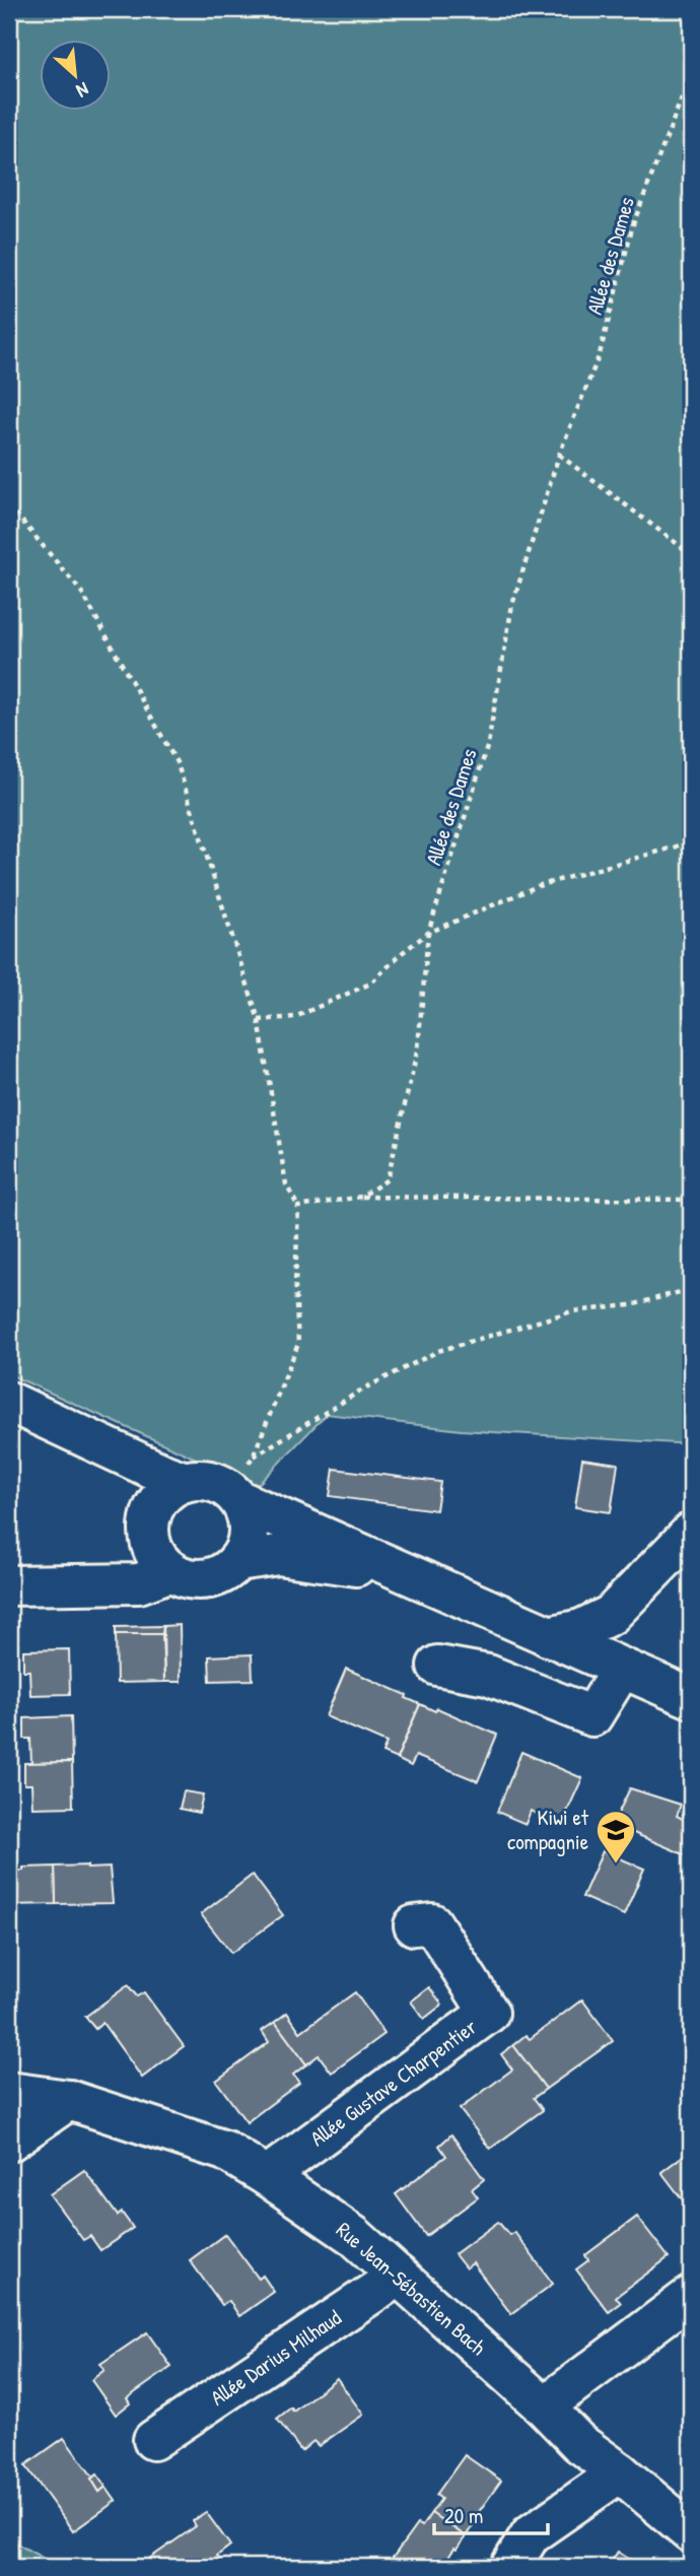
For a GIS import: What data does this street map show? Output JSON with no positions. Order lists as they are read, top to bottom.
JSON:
{
  "streets": {
    "street": ["Allée Gustave Charpentier", "Rue Jean-Sébastien Bach", "Allée Darius Milhaud"],
    "path": ["Allée des Dames"]
  },
  "crossings": [
    ["Allée Gustave Charpentier", "Rue Jean-Sébastien Bach"],
    ["Rue Jean-Sébastien Bach", "Allée Darius Milhaud"]
  ],
  "places": {
    "school or university": ["Kiwi et compagnie"]
  },
  "scale_bar": "20 m",
  "north": "bottom right"
}
